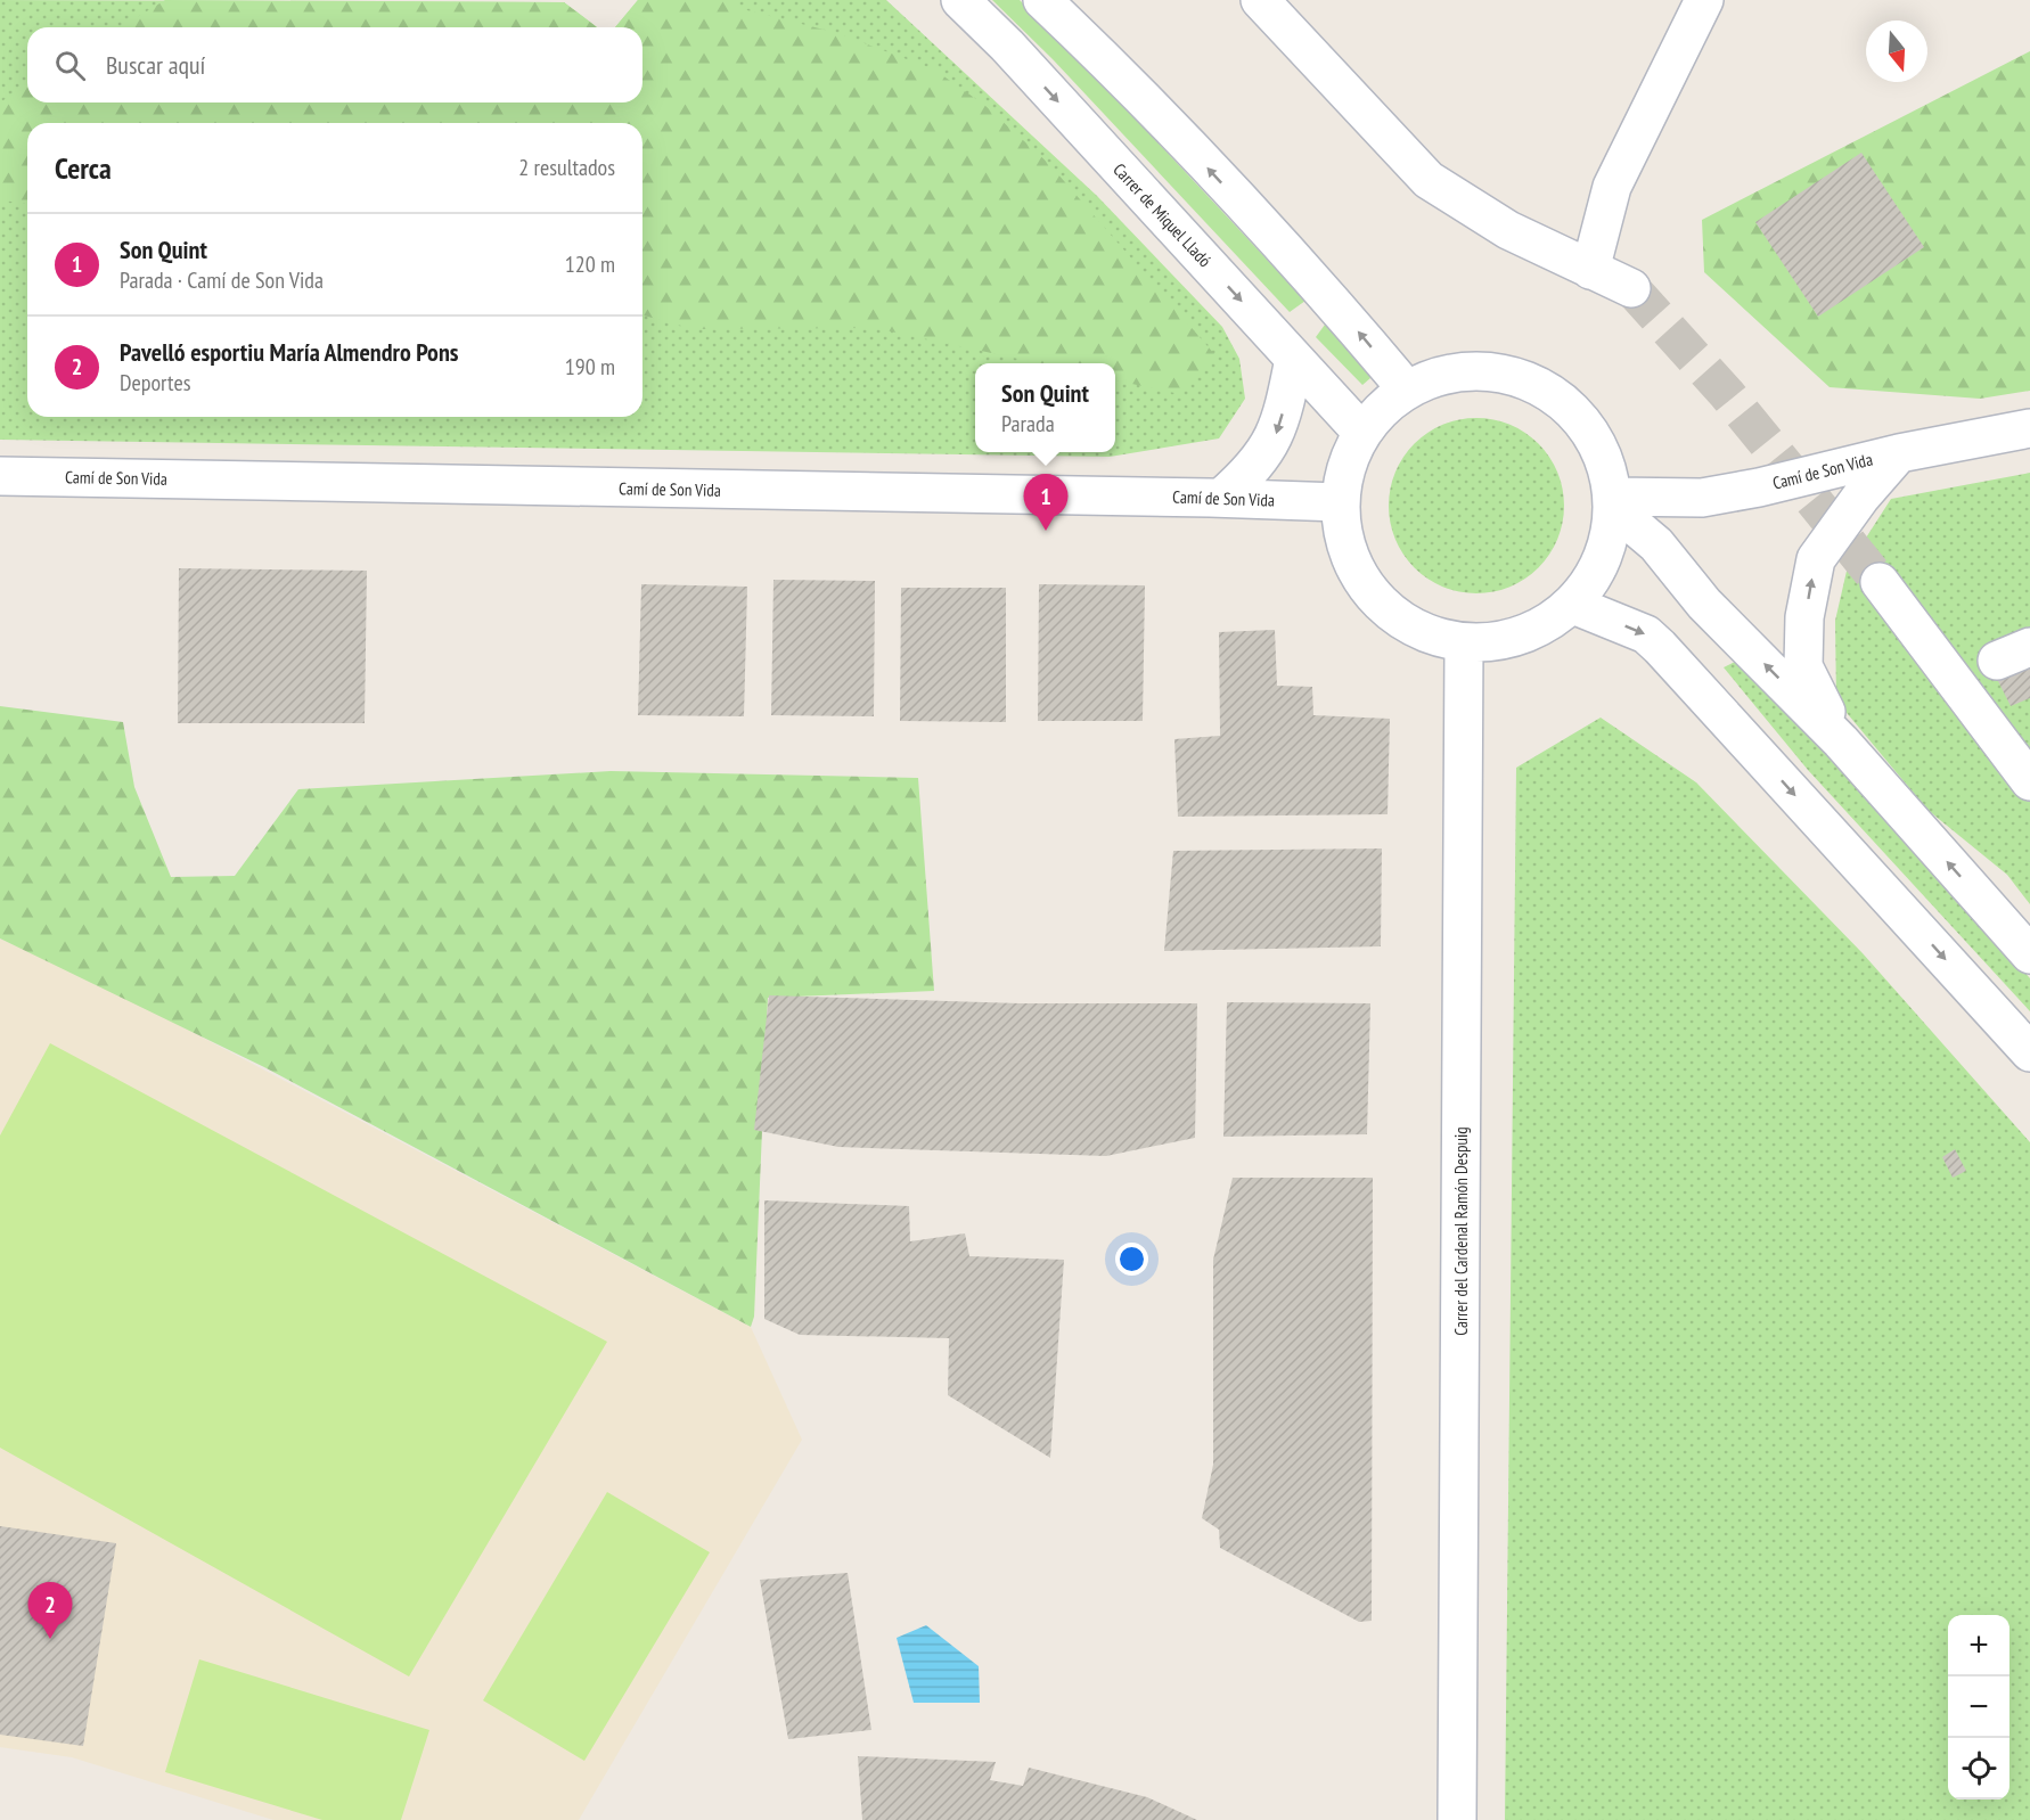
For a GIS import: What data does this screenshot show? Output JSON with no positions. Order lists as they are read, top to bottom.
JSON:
{
  "streets": {
    "street": ["Carrer de Miquel Lladó", "Camí de Son Vida", "Carrer del Cardenal Ramón Despuig"]
  },
  "north": "bottom",
  "page": {
    "search": "Buscar aquí",
    "heading": ["Cerca", "2 resultados"],
    "list": [
      {
        "mark": "1",
        "name": "Son Quint",
        "note": "Parada · Camí de Son Vida",
        "value": "120 m"
      },
      {
        "mark": "2",
        "name": "Pavelló esportiu María Almendro Pons",
        "note": "Deportes",
        "value": "190 m"
      }
    ],
    "popup": ["Son Quint", "Parada"],
    "pins": ["1", "2"],
    "map_buttons": ["+", "−"]
  }
}
